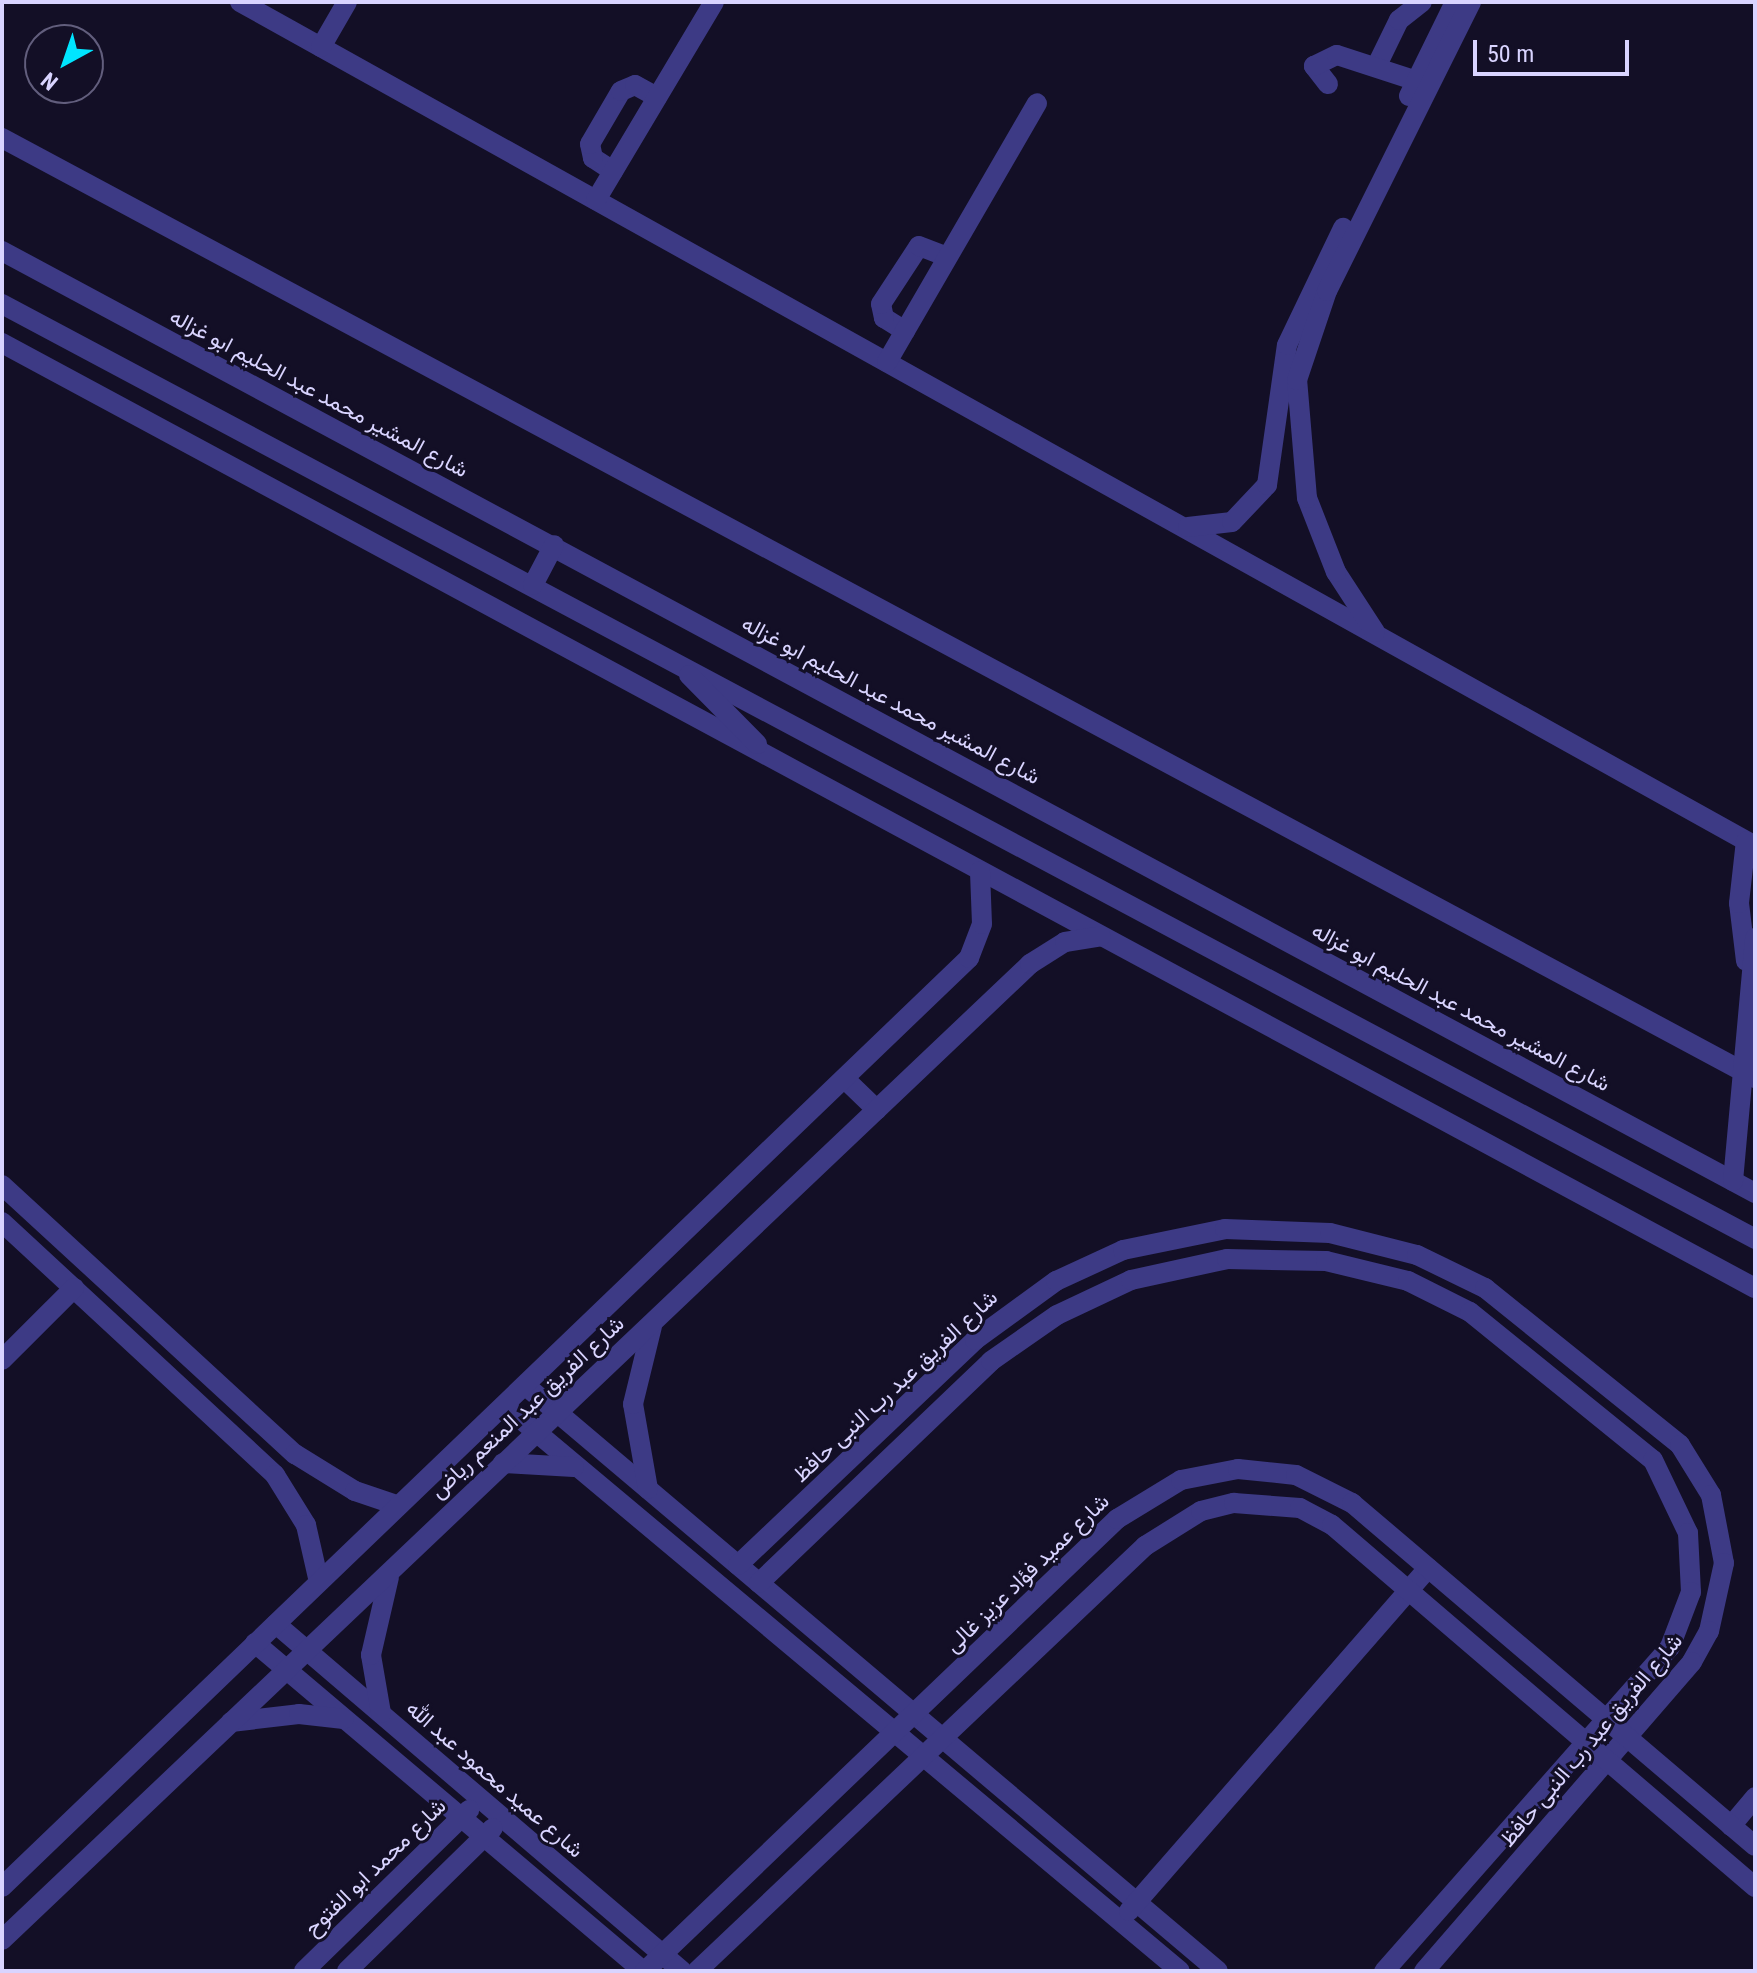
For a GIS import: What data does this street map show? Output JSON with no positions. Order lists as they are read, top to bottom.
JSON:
{
  "streets": {
    "street": [
      "شارع المشير محمد عبد الحليم ابو غزاله",
      "شارع الفريق عبد رب النبى حافظ",
      "شارع الفريق عبد المنعم رياض",
      "شارع عميد فؤاد عزيز غالى",
      "شارع عميد محمود عبد الله",
      "شارع محمد ابو الفتوح"
    ]
  },
  "crossings": [
    ["شارع الفريق عبد رب النبى حافظ", "شارع عميد فؤاد عزيز غالى"],
    ["شارع الفريق عبد المنعم رياض", "شارع عميد محمود عبد الله"],
    ["شارع عميد فؤاد عزيز غالى", "شارع عميد محمود عبد الله"],
    ["شارع عميد محمود عبد الله", "شارع محمد ابو الفتوح"]
  ],
  "scale_bar": "50 m",
  "north": "bottom left"
}
